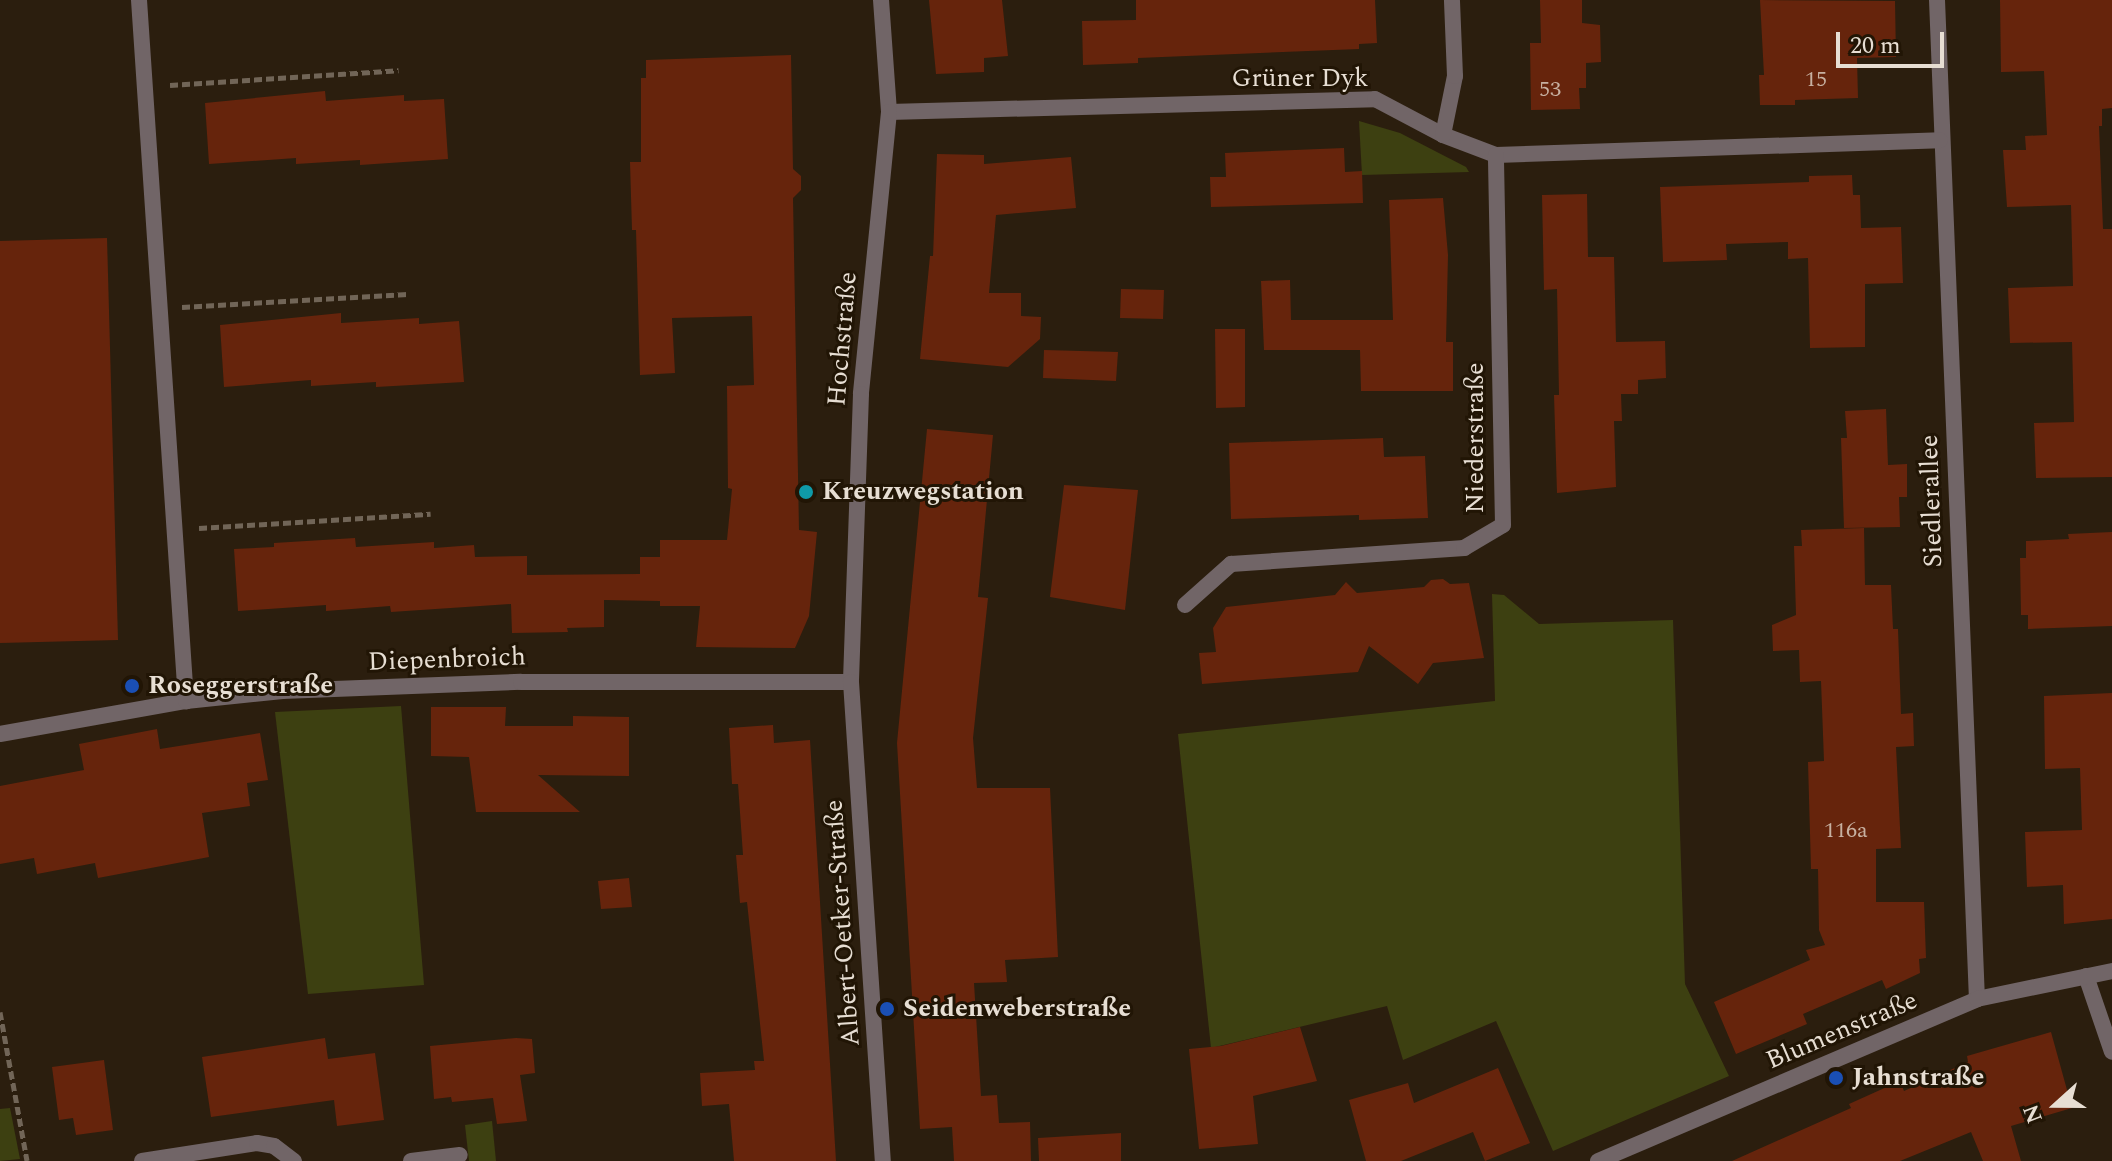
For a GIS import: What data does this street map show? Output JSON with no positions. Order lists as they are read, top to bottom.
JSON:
{
  "streets": {
    "street": [
      "Grüner Dyk",
      "Hochstraße",
      "Niederstraße",
      "Siedlerallee",
      "Diepenbroich",
      "Albert-Oetker-Straße",
      "Blumenstraße"
    ]
  },
  "crossings": [
    ["Grüner Dyk", "Hochstraße"],
    ["Grüner Dyk", "Niederstraße"],
    ["Grüner Dyk", "Siedlerallee"],
    ["Hochstraße", "Diepenbroich"],
    ["Hochstraße", "Albert-Oetker-Straße"],
    ["Siedlerallee", "Blumenstraße"],
    ["Diepenbroich", "Albert-Oetker-Straße"]
  ],
  "places": [
    "Kreuzwegstation",
    "Roseggerstraße",
    "Seidenweberstraße",
    "Jahnstraße"
  ],
  "house_numbers": ["15", "53", "116a"],
  "scale_bar": "20 m",
  "north": "left"
}
